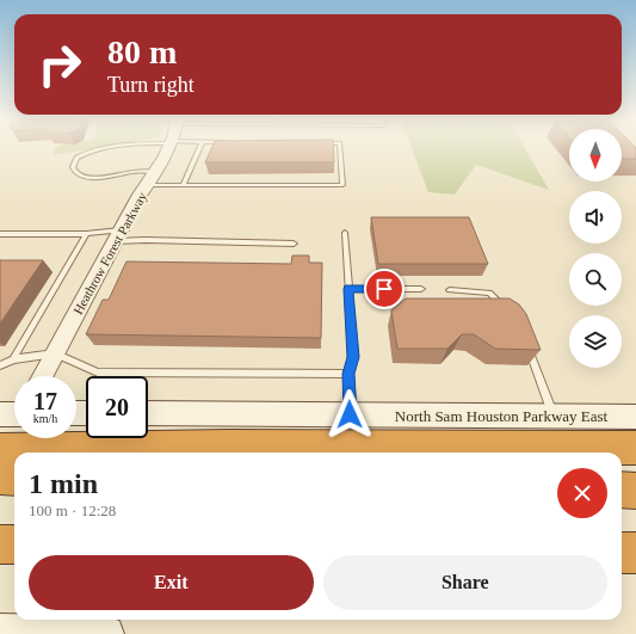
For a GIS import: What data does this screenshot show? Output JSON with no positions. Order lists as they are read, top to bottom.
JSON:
{
  "streets": {
    "main road": ["North Sam Houston Parkway East"],
    "street": ["Heathrow Forest Parkway"]
  },
  "north": "bottom",
  "page": {
    "turn": ["80 m", "Turn right"],
    "speed": "17 km/h",
    "limit": "20",
    "heading": ["1 min", "100 m · 12:28"],
    "buttons": ["Exit", "Share"]
  }
}
